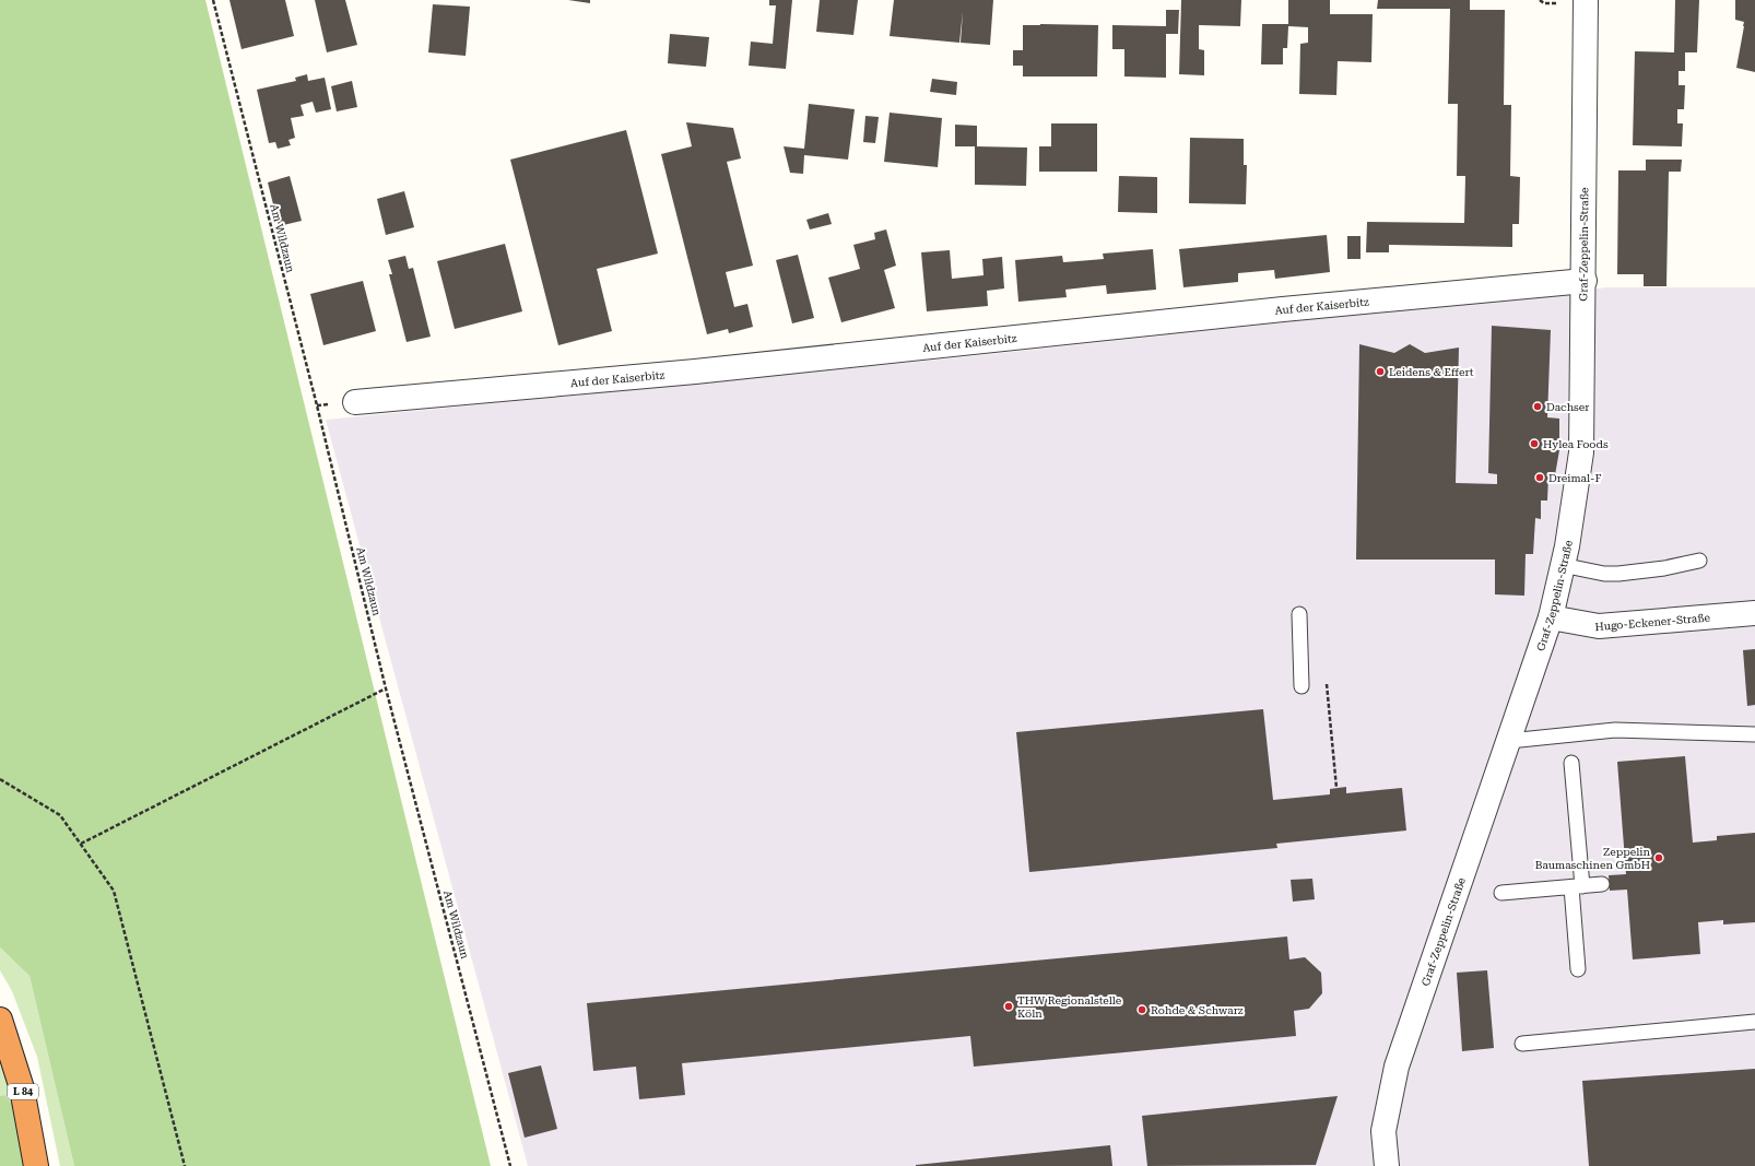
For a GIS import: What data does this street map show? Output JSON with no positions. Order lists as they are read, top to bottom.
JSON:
{
  "streets": {
    "highway": ["L 84"],
    "street": ["Graf-Zeppelin-Straße", "Auf der Kaiserbitz", "Hugo-Eckener-Straße"],
    "path": ["Am Wildzaun"]
  },
  "crossings": [
    ["Graf-Zeppelin-Straße", "Auf der Kaiserbitz"],
    ["Graf-Zeppelin-Straße", "Hugo-Eckener-Straße"]
  ],
  "places": [
    "Leidens & Effert",
    "Dachser",
    "Hylea Foods",
    "Dreimal-F",
    "Zeppelin Baumaschinen GmbH",
    "THW Regionalstelle Köln",
    "Rohde & Schwarz"
  ]
}
